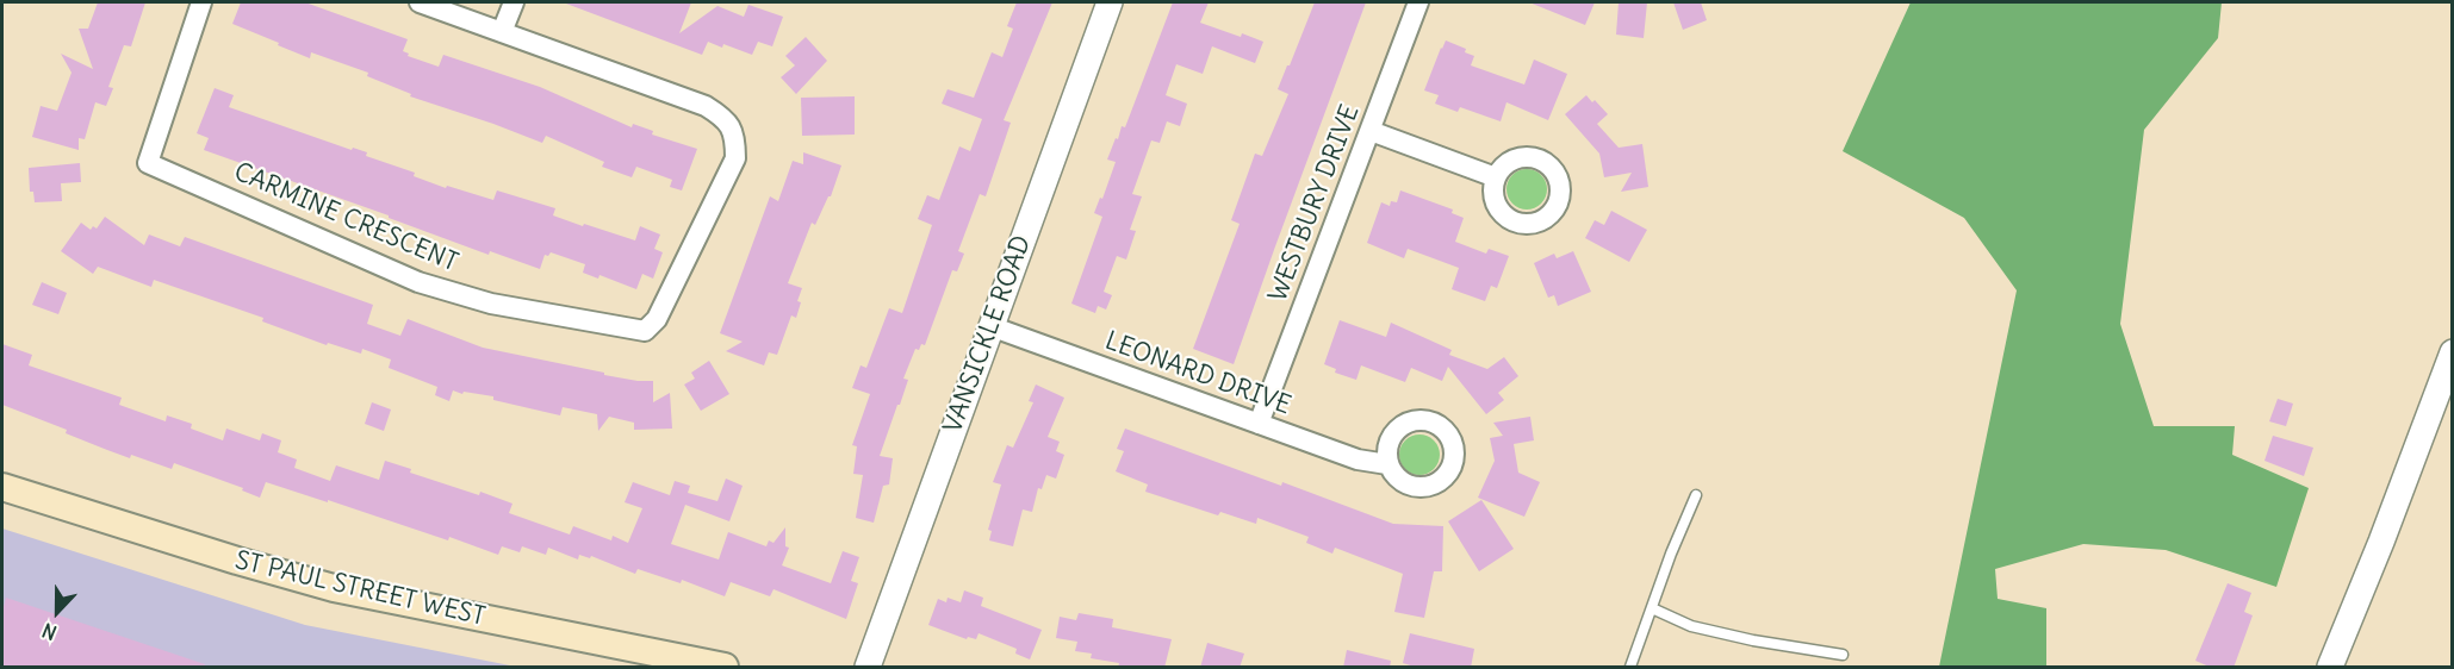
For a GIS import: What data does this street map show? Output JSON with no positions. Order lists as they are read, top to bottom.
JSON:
{
  "streets": {
    "main road": ["ST PAUL STREET WEST"],
    "street": [
      "WESTBURY DRIVE",
      "CARMINE CRESCENT",
      "VANSICKLE ROAD",
      "LEONARD DRIVE"
    ]
  },
  "crossings": [
    ["WESTBURY DRIVE", "LEONARD DRIVE"],
    ["VANSICKLE ROAD", "LEONARD DRIVE"]
  ],
  "north": "bottom"
}
